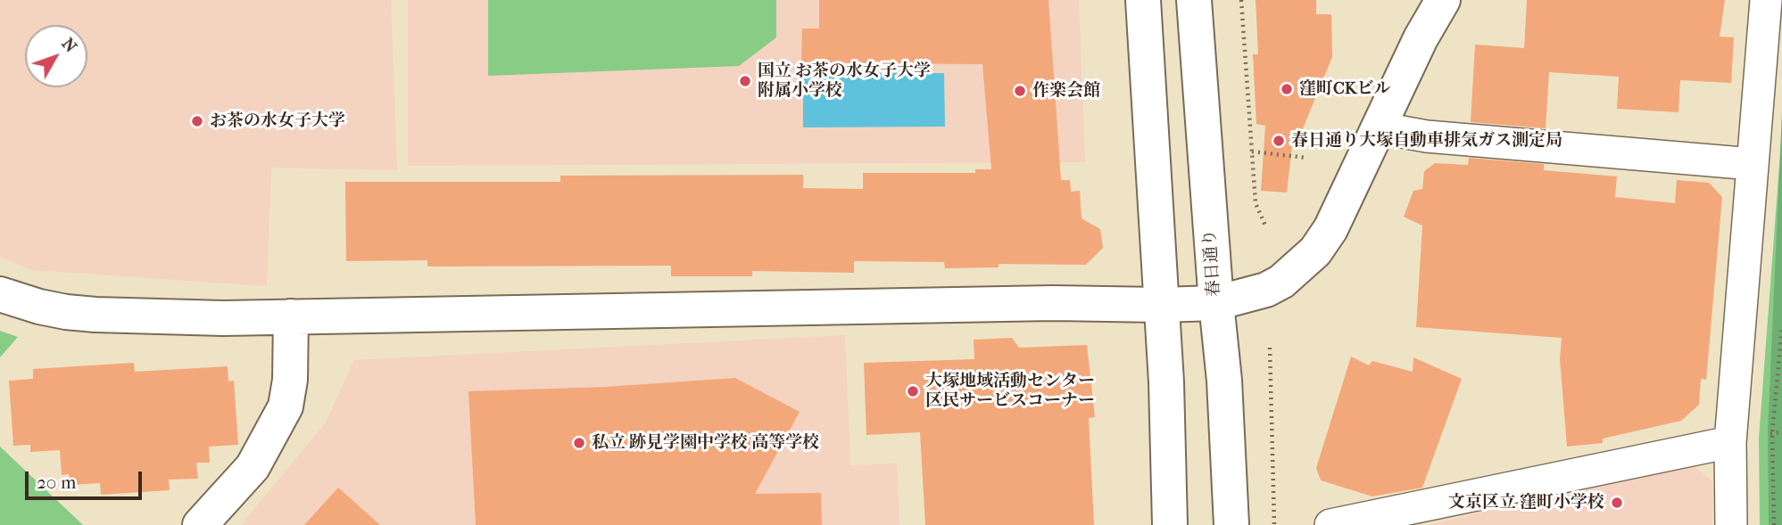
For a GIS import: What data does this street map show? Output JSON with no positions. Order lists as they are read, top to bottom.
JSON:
{
  "streets": {
    "main road": ["春日通り"]
  },
  "places": [
    "国立 お茶の水女子大学 附属小学校",
    "窪町CKビル",
    "作楽会館",
    "お茶の水女子大学",
    "春日通り大塚自動車排気ガス測定局",
    "大塚地域活動センター 区民サービスコーナー",
    "私立 跡見学園中学校 高等学校",
    "文京区立 窪町小学校"
  ],
  "scale_bar": "20 m",
  "north": "top right"
}
